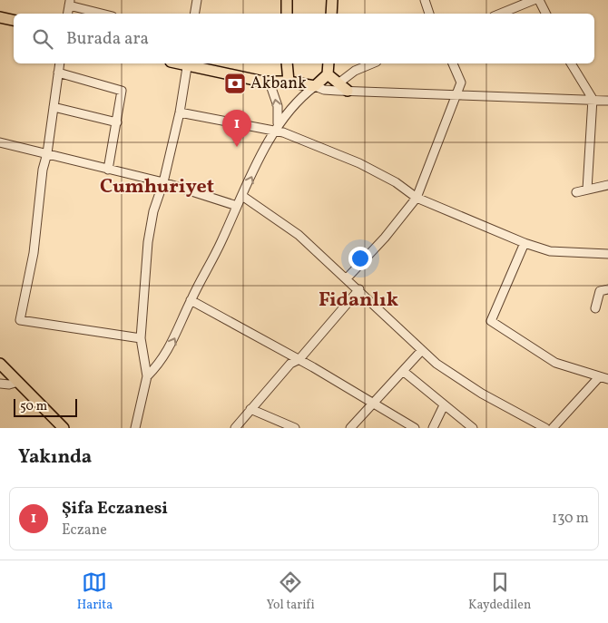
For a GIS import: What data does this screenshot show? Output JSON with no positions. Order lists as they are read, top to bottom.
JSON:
{
  "districts": ["Cumhuriyet", "Fidanlık"],
  "places": {
    "bank": ["Akbank"]
  },
  "scale_bar": "50 m",
  "page": {
    "search": "Burada ara",
    "pins": "1",
    "scale": "50 m",
    "heading": "Yakında",
    "list": [
      {
        "mark": "1",
        "name": "Şifa Eczanesi",
        "note": "Eczane",
        "value": "130 m"
      }
    ],
    "nav": ["Harita", "Yol tarifi", "Kaydedilen"]
  }
}
